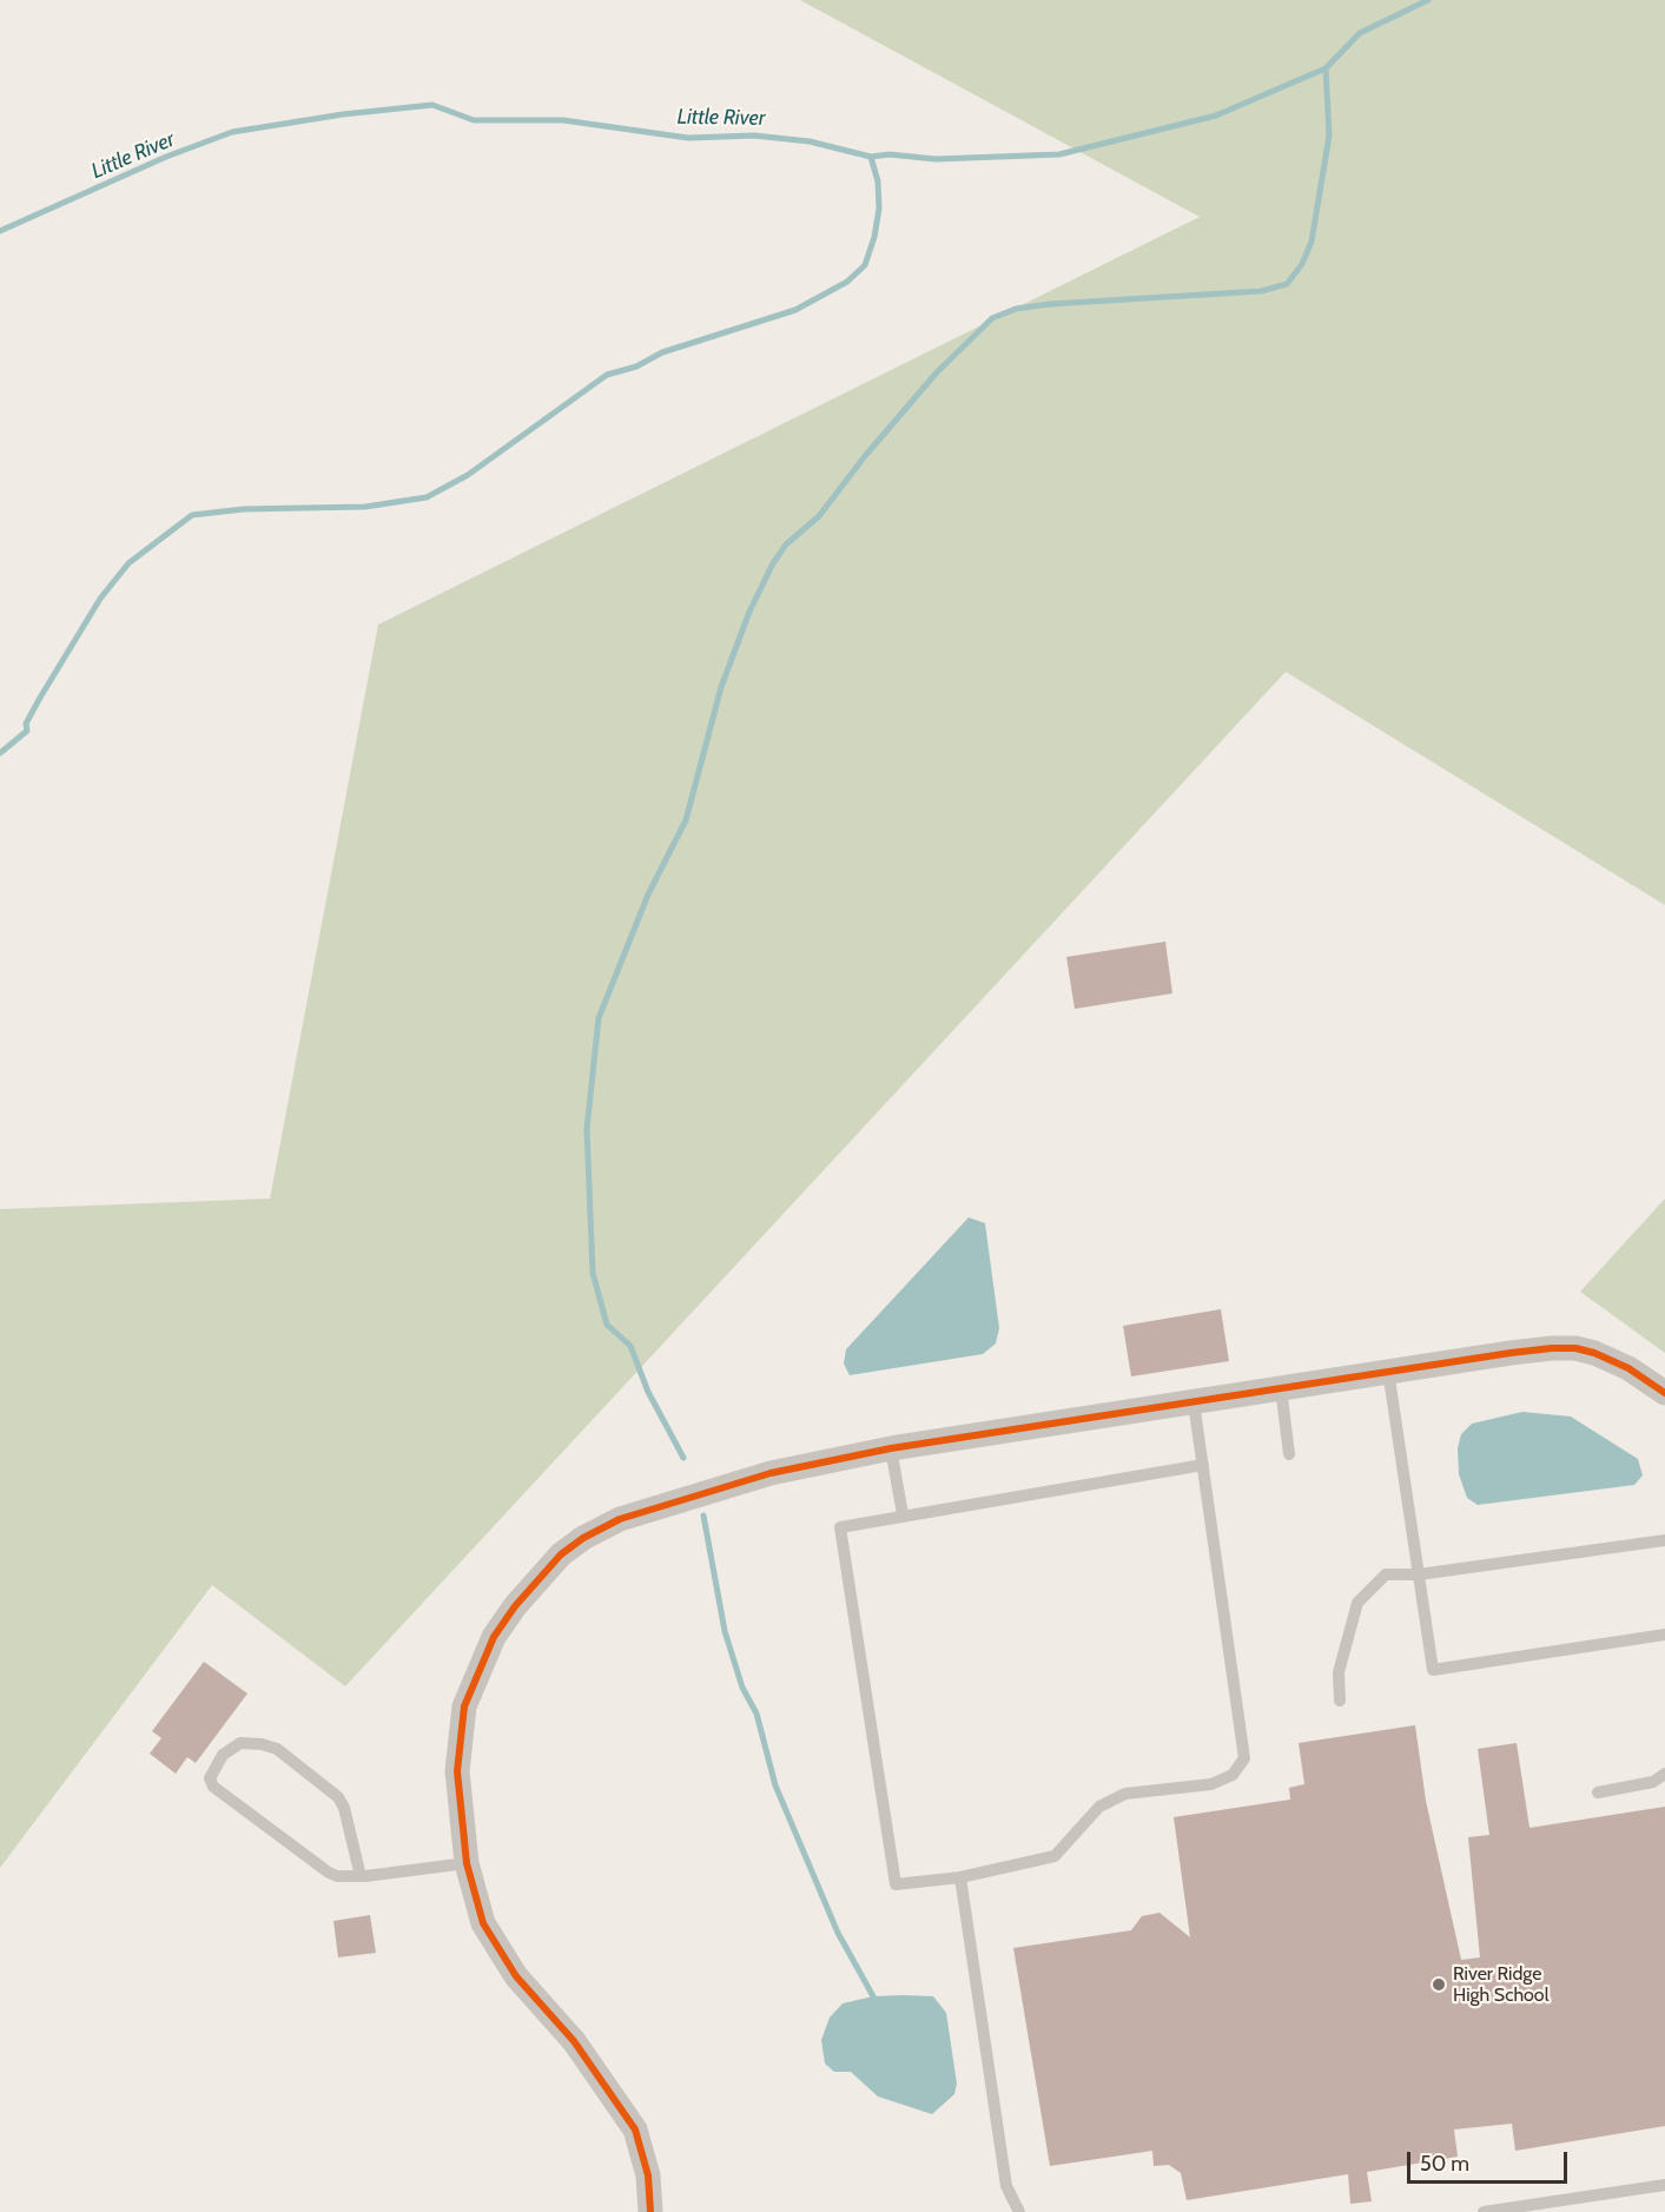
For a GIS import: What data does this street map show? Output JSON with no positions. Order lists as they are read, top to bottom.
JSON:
{
  "water": ["Little River"],
  "places": ["River Ridge High School"],
  "scale_bar": "50 m"
}
